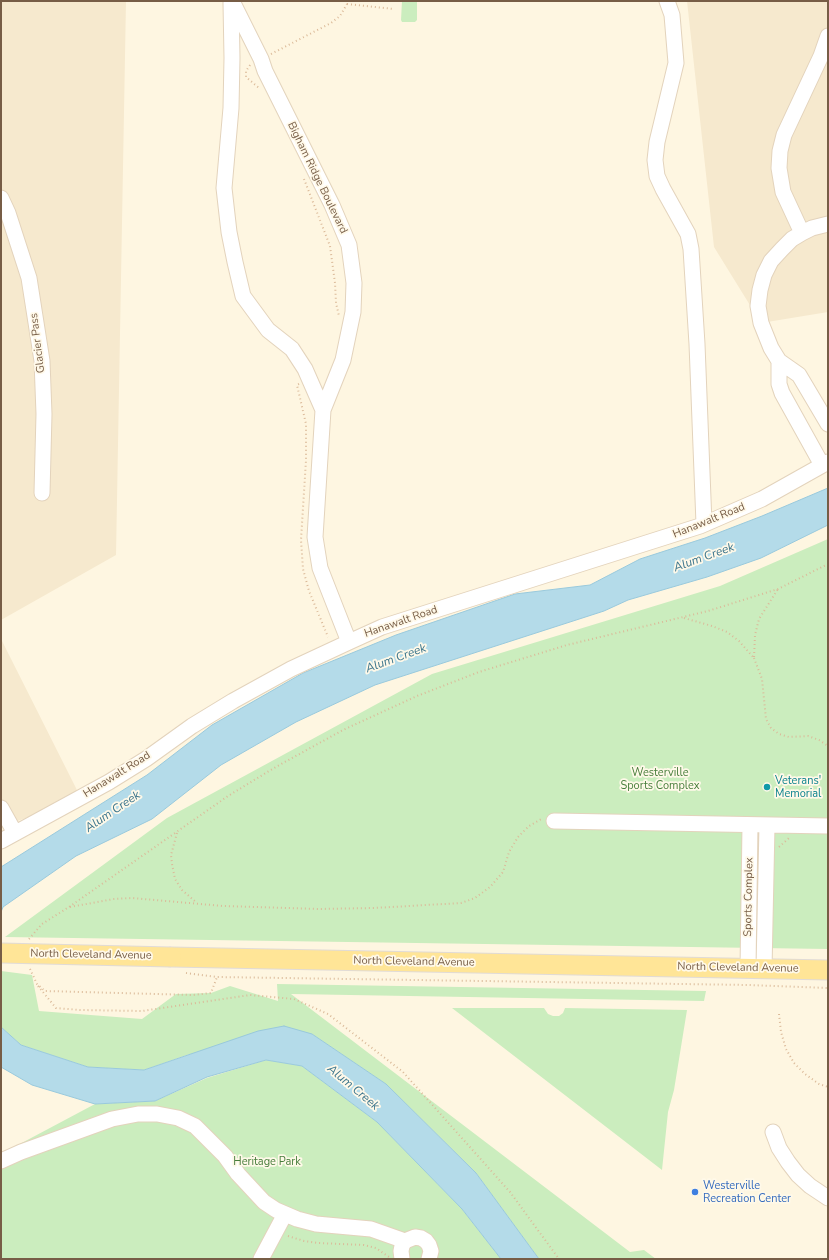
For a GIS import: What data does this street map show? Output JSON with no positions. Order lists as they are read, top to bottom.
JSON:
{
  "streets": {
    "main road": ["North Cleveland Avenue"],
    "street": [
      "Bigham Ridge Boulevard",
      "Glacier Pass",
      "Hanawalt Road",
      "Sports Complex"
    ]
  },
  "crossings": [
    ["Bigham Ridge Boulevard", "Hanawalt Road"],
    ["Sports Complex", "North Cleveland Avenue"]
  ],
  "water": ["Alum Creek"],
  "parks": ["Westerville Sports Complex", "Heritage Park"],
  "places": ["Veterans' Memorial", "Westerville Recreation Center"]
}
